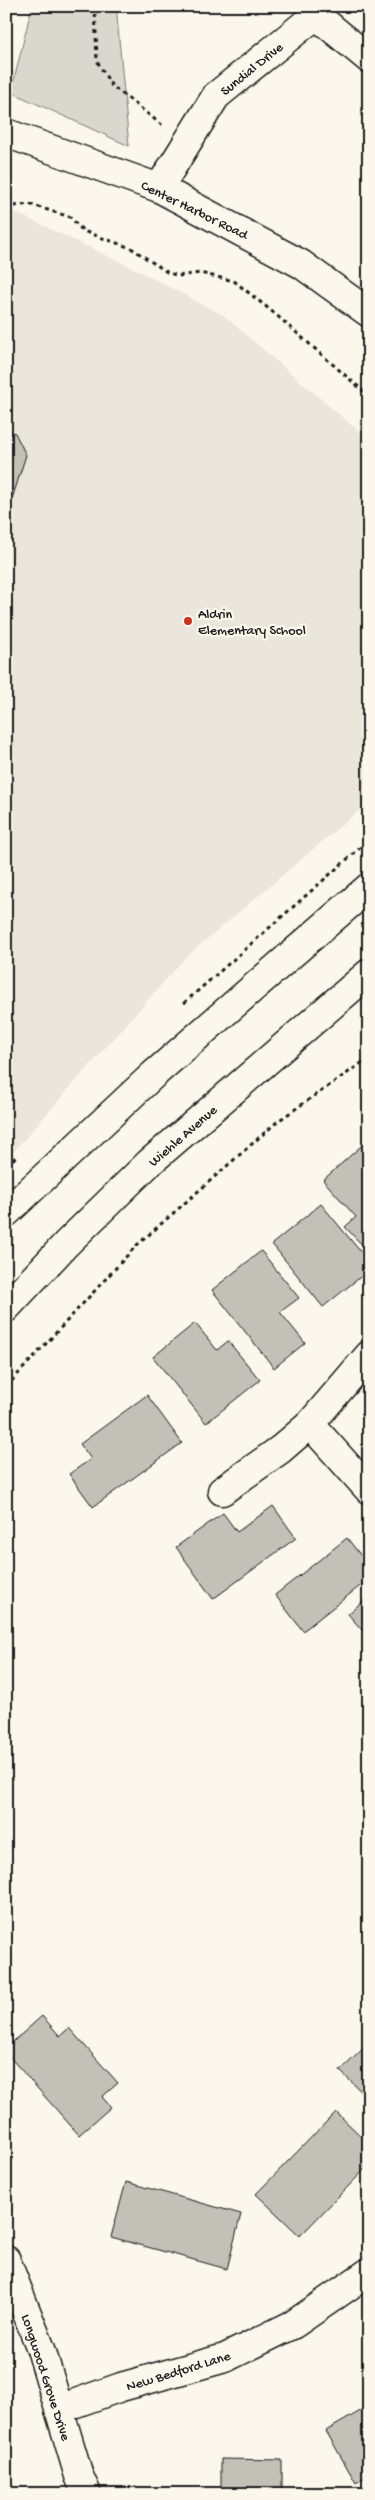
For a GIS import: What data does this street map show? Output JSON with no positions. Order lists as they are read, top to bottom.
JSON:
{
  "streets": {
    "street": [
      "Sundial Drive",
      "Center Harbor Road",
      "Wiehle Avenue",
      "New Bedford Lane",
      "Longwood Grove Drive"
    ]
  },
  "crossings": [
    ["Sundial Drive", "Center Harbor Road"],
    ["New Bedford Lane", "Longwood Grove Drive"]
  ],
  "places": ["Aldrin Elementary School"]
}
